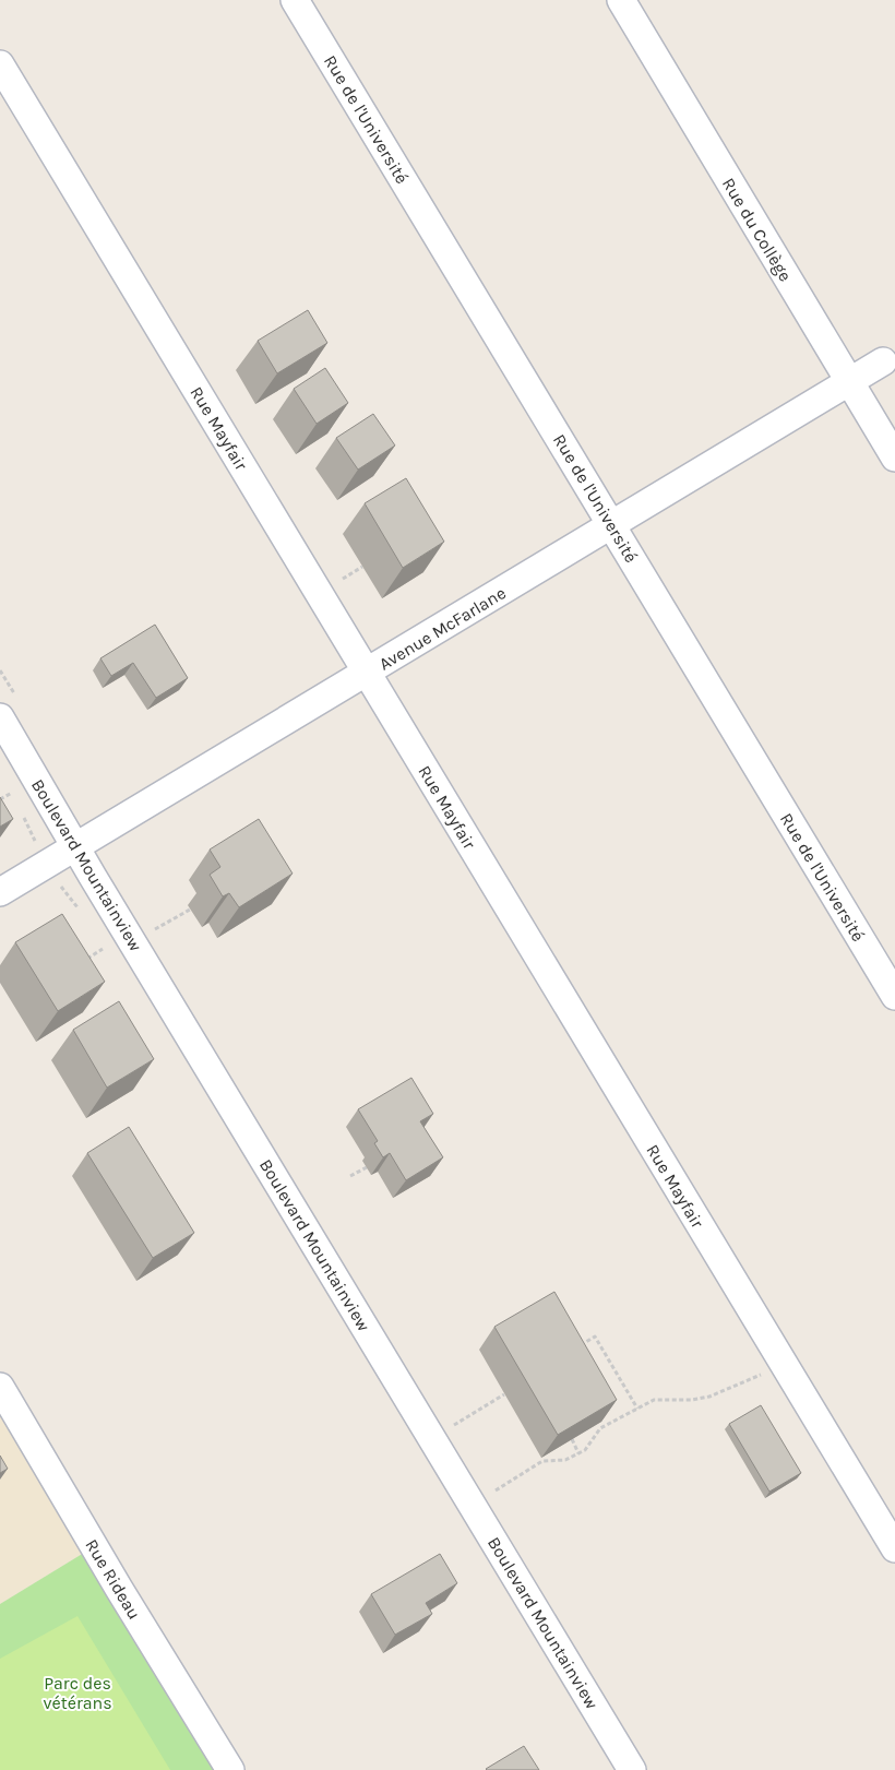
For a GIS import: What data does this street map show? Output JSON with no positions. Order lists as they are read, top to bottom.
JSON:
{
  "streets": {
    "street": [
      "Rue de l'Université",
      "Rue du Collège",
      "Rue Mayfair",
      "Avenue McFarlane",
      "Boulevard Mountainview",
      "Rue Rideau"
    ]
  },
  "crossings": [
    ["Rue de l'Université", "Avenue McFarlane"],
    ["Rue du Collège", "Avenue McFarlane"],
    ["Rue Mayfair", "Avenue McFarlane"],
    ["Avenue McFarlane", "Boulevard Mountainview"]
  ],
  "parks": ["Parc des vétérans"]
}
